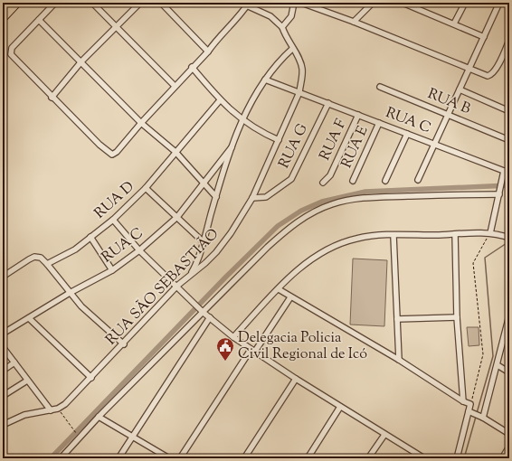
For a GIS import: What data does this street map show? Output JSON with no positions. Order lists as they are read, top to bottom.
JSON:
{
  "streets": {
    "street": [
      "RUA B",
      "RUA C",
      "RUA F",
      "RUA G",
      "RUA E",
      "RUA D",
      "RUA SÃO SEBASTIÃO"
    ]
  },
  "crossings": [
    ["RUA C", "RUA F"],
    ["RUA C", "RUA G"],
    ["RUA C", "RUA E"],
    ["RUA C", "RUA SÃO SEBASTIÃO"],
    ["RUA G", "RUA SÃO SEBASTIÃO"]
  ],
  "places": {
    "public building": ["Delegacia Policia Civil Regional de Icó"]
  }
}
